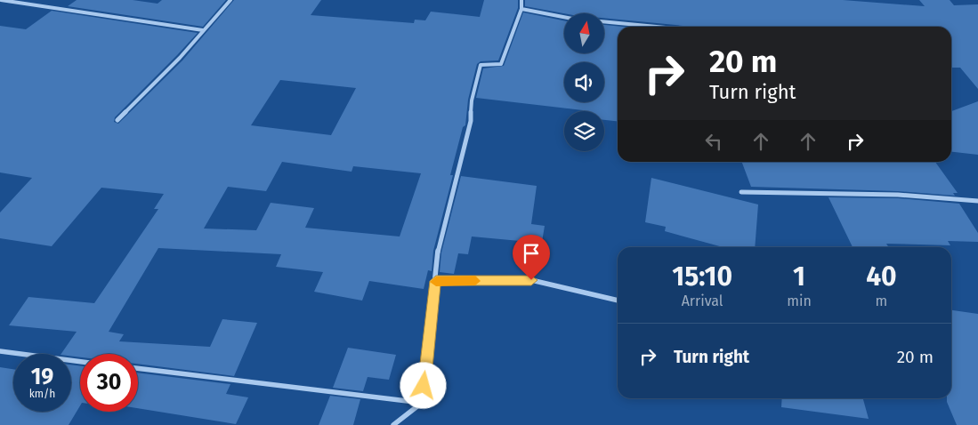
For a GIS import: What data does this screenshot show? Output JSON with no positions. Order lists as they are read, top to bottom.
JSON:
{
  "north": "top",
  "page": {
    "turn": ["20 m", "Turn right"],
    "eta": [
      "15:10",
      "Arrival",
      "1",
      "min",
      "40",
      "m"
    ],
    "list": [
      {
        "name": "Turn right",
        "value": "20 m"
      }
    ],
    "speed": "19 km/h",
    "limit": "30"
  }
}
